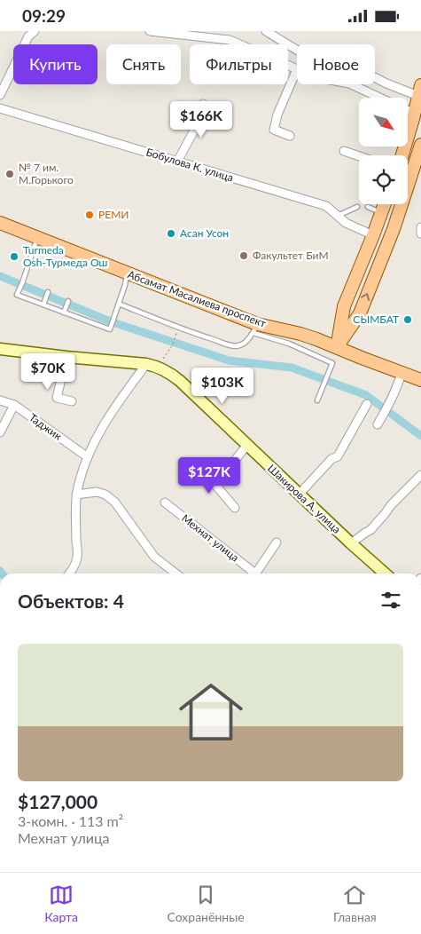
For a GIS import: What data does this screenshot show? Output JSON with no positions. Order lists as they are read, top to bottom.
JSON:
{
  "streets": {
    "main road": ["Абсамат Масалиева проспект", "Шакирова А. улица"],
    "street": ["Бобулова К. улица", "Таджик", "Мехнат улица"]
  },
  "places": [
    "№ 7 им. М.Горького",
    "РЕМИ",
    "Асан Усон",
    "Факультет БиМ",
    "Turmeda Osh-Турмеда Ош",
    "СЫМБАТ"
  ],
  "north": "bottom right",
  "page": {
    "status": "09:29",
    "chip": [
      "Купить",
      "Снять",
      "Фильтры",
      "Новое"
    ],
    "price": [
      "$166K",
      "$70K",
      "$103K",
      "$127K"
    ],
    "heading": "Объектов: 4",
    "list": [
      {
        "name": "$127,000",
        "note": "3-комн. · 113 m² · Мехнат улица"
      }
    ],
    "tabs": ["Карта", "Сохранённые", "Главная"]
  }
}
